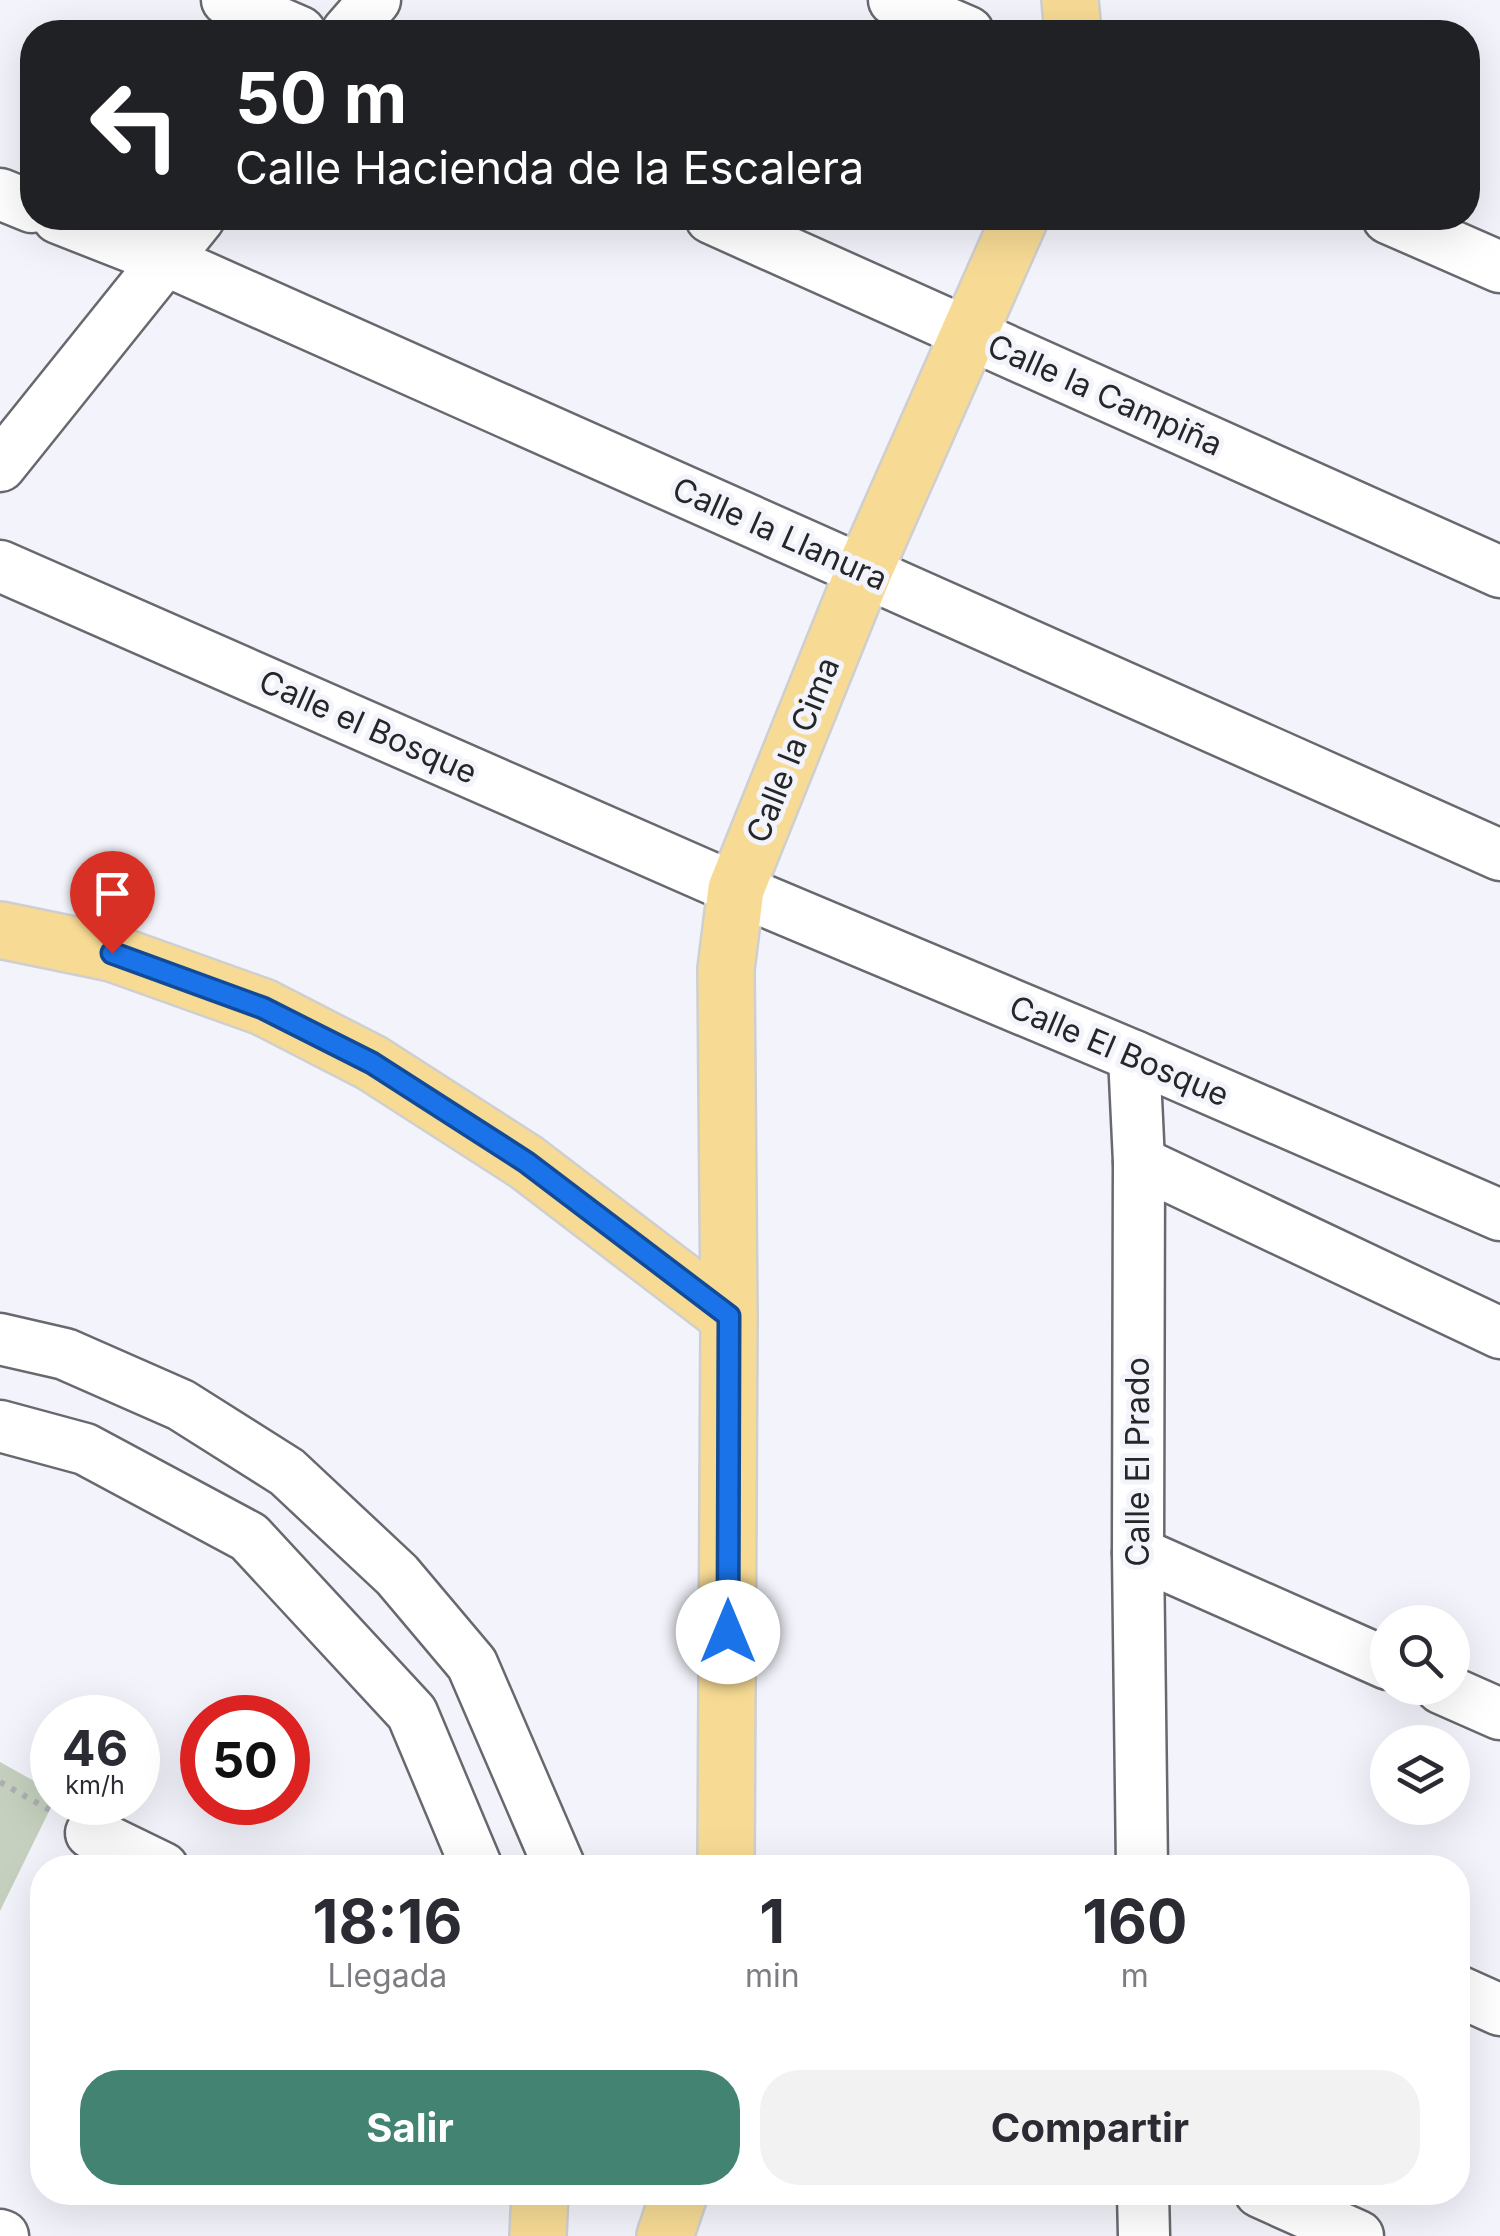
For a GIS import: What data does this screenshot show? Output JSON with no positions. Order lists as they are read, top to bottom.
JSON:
{
  "streets": {
    "main road": ["Calle la Cima"],
    "street": [
      "Calle la Campiña",
      "Calle la Llanura",
      "Calle el Bosque",
      "Calle El Bosque",
      "Calle El Prado"
    ]
  },
  "crossings": [
    ["Calle la Campiña", "Calle la Cima"],
    ["Calle la Llanura", "Calle la Cima"],
    ["Calle el Bosque", "Calle la Cima"],
    ["Calle el Bosque", "Calle El Bosque"],
    ["Calle la Cima", "Calle El Bosque"],
    ["Calle El Bosque", "Calle El Prado"]
  ],
  "page": {
    "turn": ["50 m", "Calle Hacienda de la Escalera"],
    "speed": "46 km/h",
    "limit": "50",
    "eta": [
      "18:16",
      "Llegada",
      "1",
      "min",
      "160",
      "m"
    ],
    "buttons": ["Salir", "Compartir"]
  }
}
